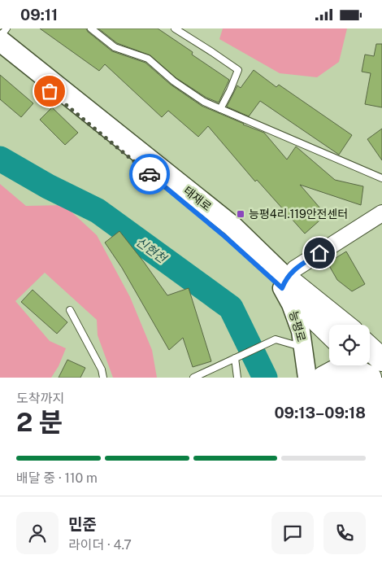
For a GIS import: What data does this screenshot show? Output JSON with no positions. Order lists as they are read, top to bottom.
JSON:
{
  "streets": {
    "highway": ["태재로"],
    "main road": ["능평로"]
  },
  "crossings": [
    ["태재로", "능평로"]
  ],
  "water": ["신현천"],
  "places": {
    "transit": ["능평4리.119안전센터"]
  },
  "page": {
    "status": "09:11",
    "heading": ["2 분", "도착까지", "09:13–09:18"],
    "panel": ["민준", "라이더 · 4.7"],
    "bar": "배달 중 · 110 m"
  }
}
